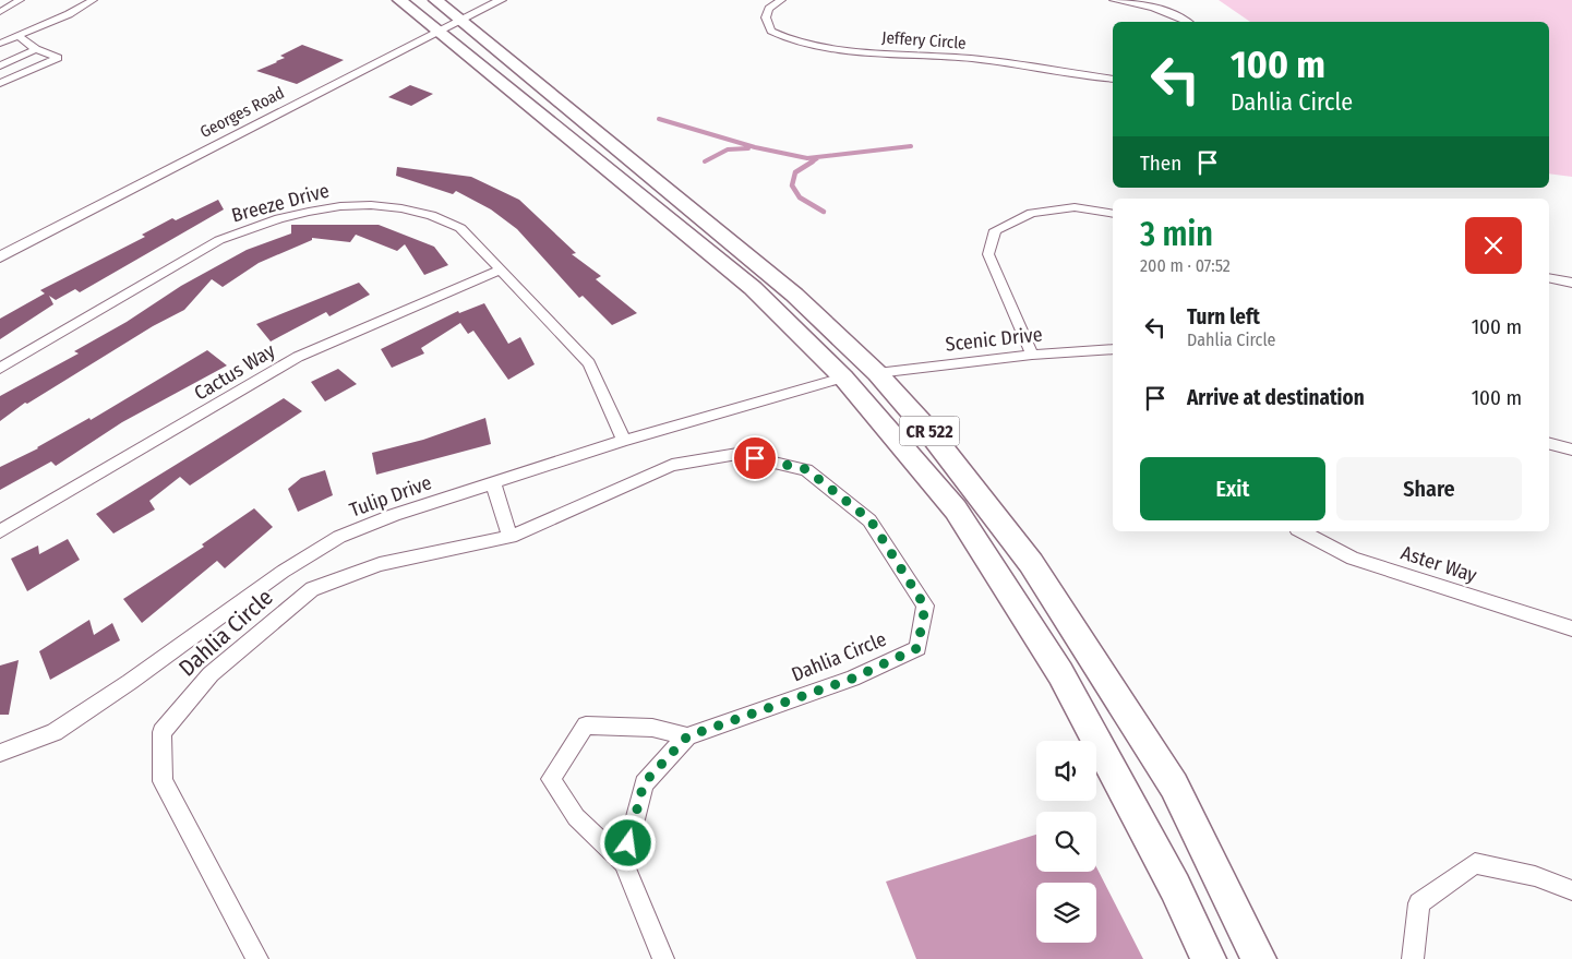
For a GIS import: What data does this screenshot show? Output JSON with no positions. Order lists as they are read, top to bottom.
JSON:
{
  "streets": {
    "main road": ["CR 522"],
    "street": [
      "Jeffery Circle",
      "Georges Road",
      "Breeze Drive",
      "Scenic Drive",
      "Cactus Way",
      "Tulip Drive",
      "Aster Way",
      "Dahlia Circle"
    ]
  },
  "crossings": [
    ["Georges Road", "CR 522"],
    ["Breeze Drive", "Cactus Way"],
    ["Breeze Drive", "Tulip Drive"],
    ["Scenic Drive", "CR 522"],
    ["CR 522", "Tulip Drive"]
  ],
  "page": {
    "turn": ["100 m", "Dahlia Circle"],
    "then": "Then",
    "heading": ["3 min", "200 m · 07:52"],
    "list": [
      {
        "name": "Turn left",
        "note": "Dahlia Circle",
        "value": "100 m"
      },
      {
        "name": "Arrive at destination",
        "value": "100 m"
      }
    ],
    "buttons": ["Exit", "Share"]
  }
}
